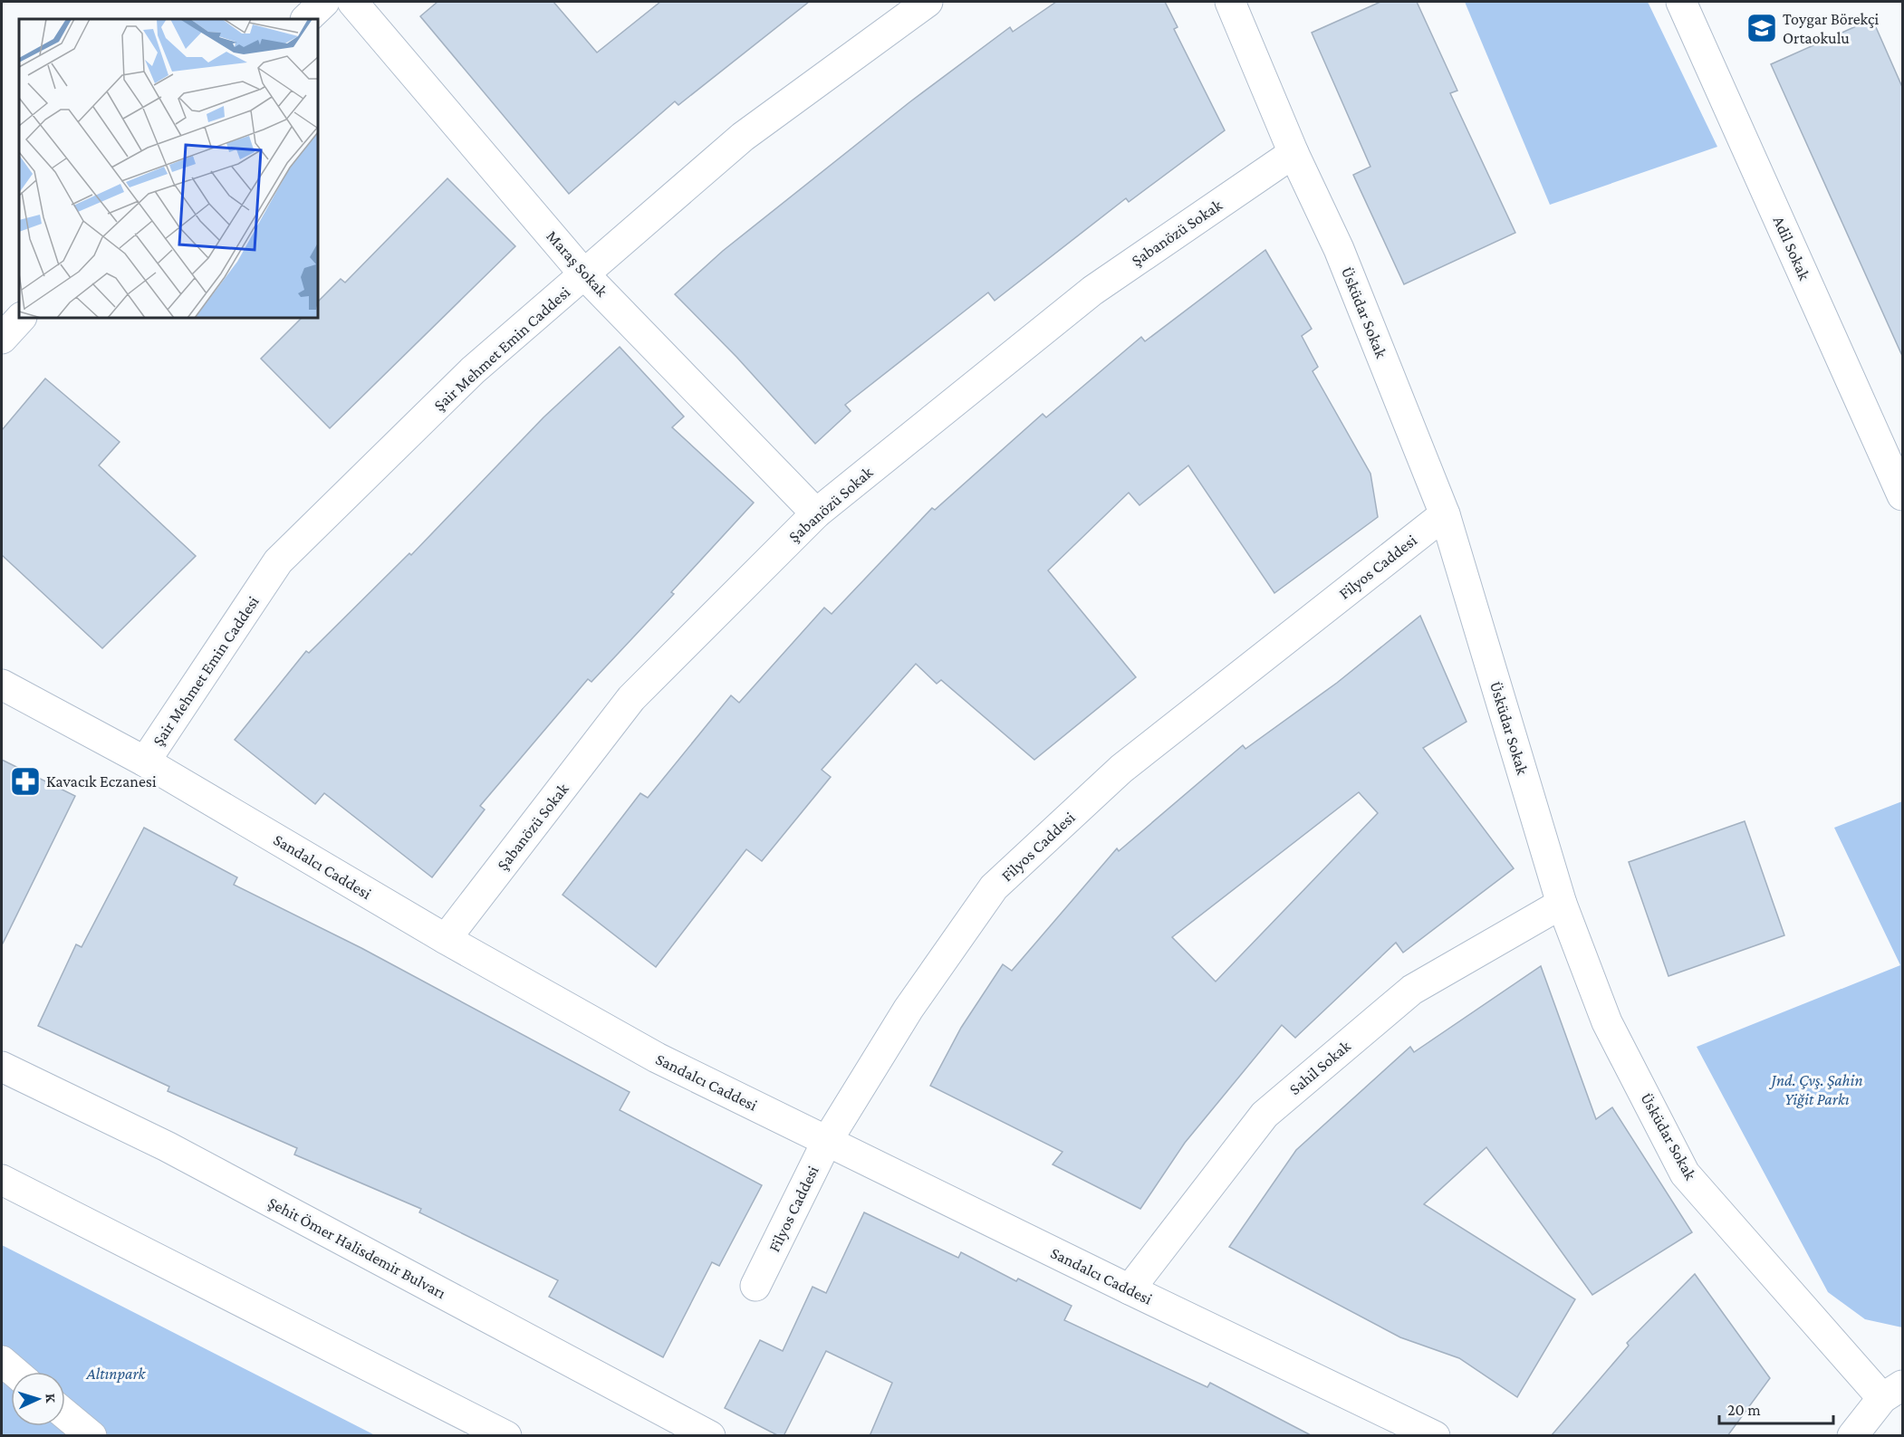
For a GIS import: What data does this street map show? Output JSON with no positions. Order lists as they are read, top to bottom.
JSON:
{
  "streets": {
    "main road": [
      "Şabanözü Sokak",
      "Adil Sokak",
      "Maraş Sokak",
      "Üsküdar Sokak",
      "Şair Mehmet Emin Caddesi",
      "Filyos Caddesi",
      "Sandalcı Caddesi",
      "Sahil Sokak",
      "Şehit Ömer Halisdemir Bulvarı"
    ]
  },
  "crossings": [
    ["Şabanözü Sokak", "Maraş Sokak"],
    ["Şabanözü Sokak", "Üsküdar Sokak"],
    ["Şabanözü Sokak", "Sandalcı Caddesi"],
    ["Maraş Sokak", "Şair Mehmet Emin Caddesi"],
    ["Üsküdar Sokak", "Filyos Caddesi"],
    ["Üsküdar Sokak", "Sahil Sokak"],
    ["Şair Mehmet Emin Caddesi", "Sandalcı Caddesi"],
    ["Filyos Caddesi", "Sandalcı Caddesi"],
    ["Sandalcı Caddesi", "Sahil Sokak"]
  ],
  "parks": ["Jnd. Çvş. Şahin Yiğit Parkı", "Altınpark"],
  "places": {
    "school or university": ["Toygar Börekçi Ortaokulu"],
    "pharmacy": ["Kavacık Eczanesi"]
  },
  "scale_bar": "20 m",
  "north": "right"
}
